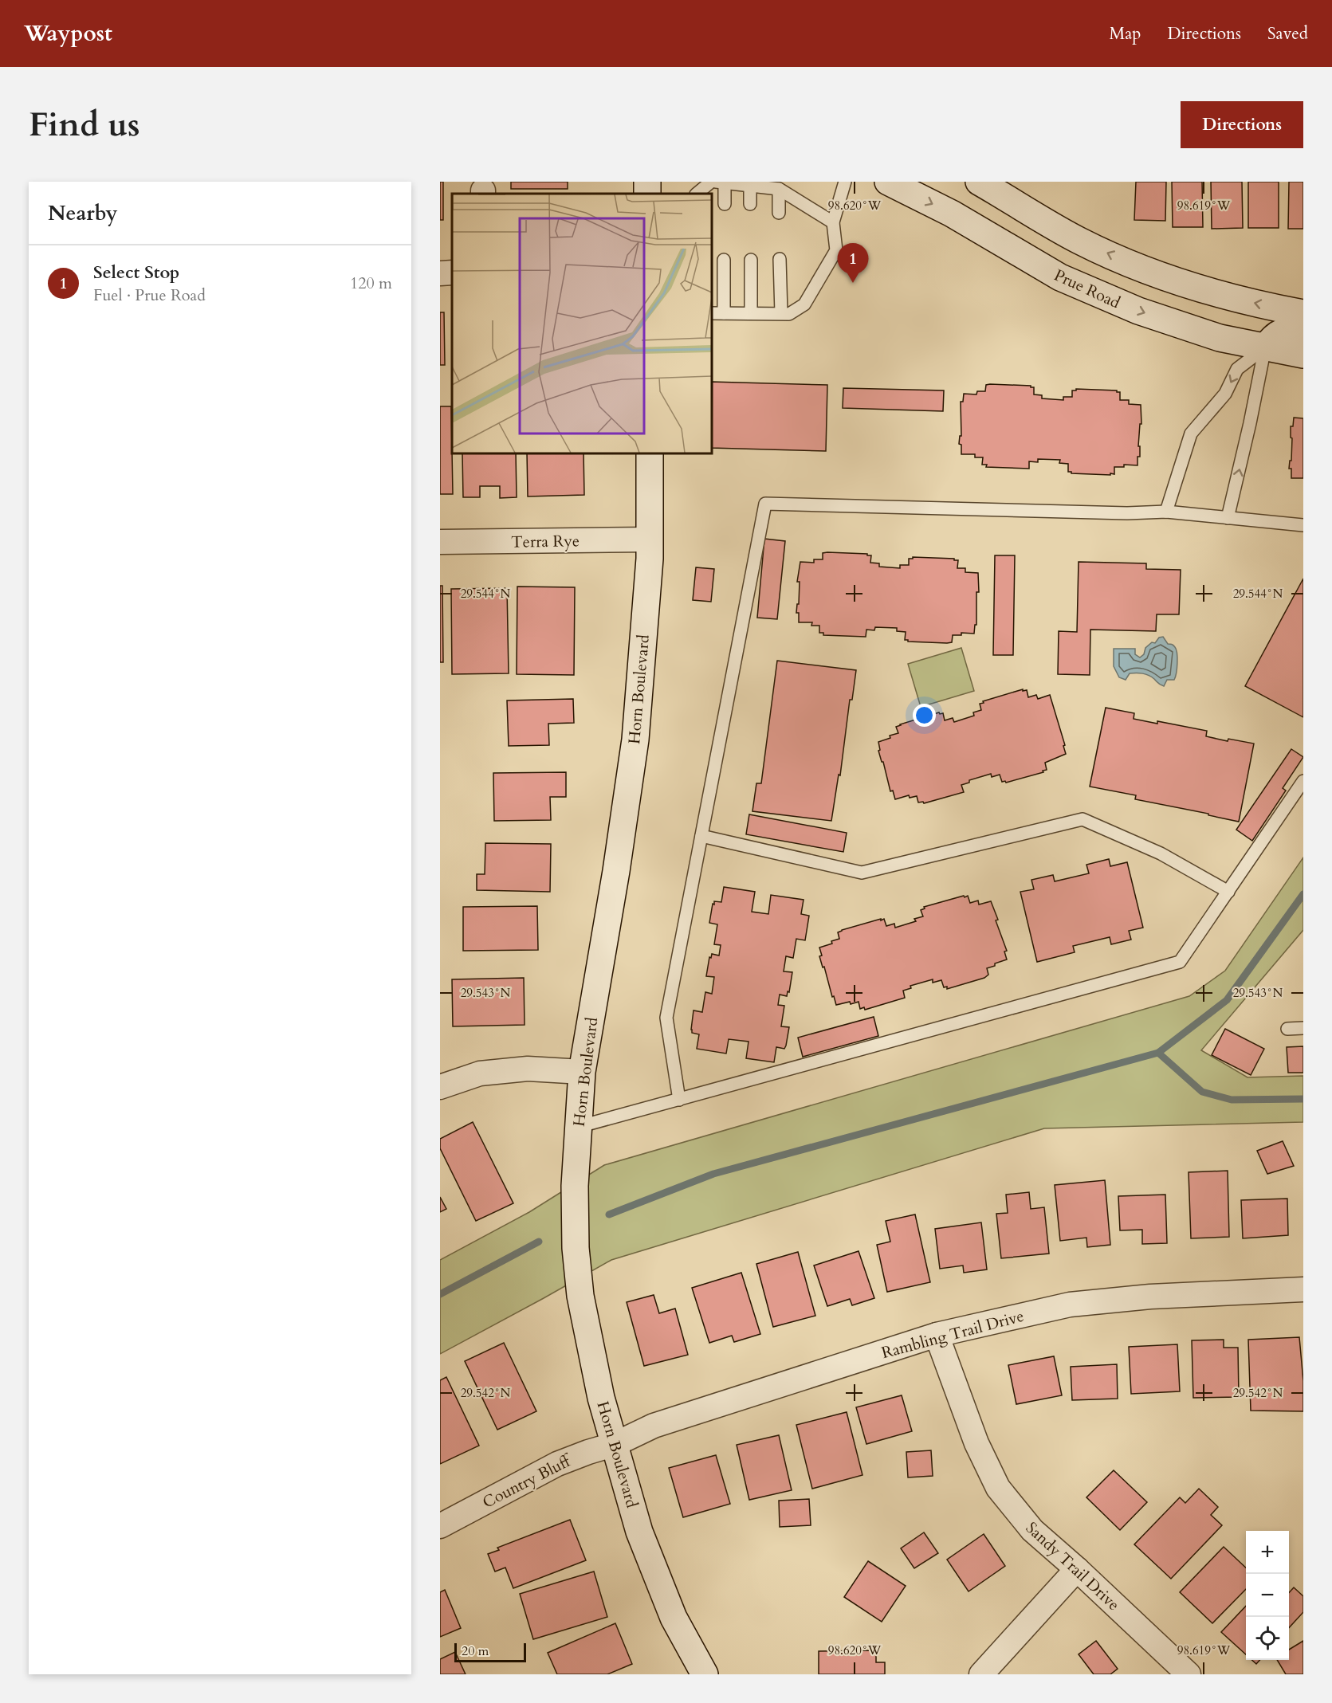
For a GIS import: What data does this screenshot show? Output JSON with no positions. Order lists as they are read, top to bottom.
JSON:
{
  "streets": {
    "street": [
      "Prue Road",
      "Terra Rye",
      "Horn Boulevard",
      "Rambling Trail Drive",
      "Country Bluff",
      "Sandy Trail Drive"
    ]
  },
  "crossings": [
    ["Terra Rye", "Horn Boulevard"],
    ["Horn Boulevard", "Rambling Trail Drive"],
    ["Horn Boulevard", "Country Bluff"],
    ["Rambling Trail Drive", "Country Bluff"],
    ["Rambling Trail Drive", "Sandy Trail Drive"]
  ],
  "scale_bar": "20 m",
  "page": {
    "header": "Waypost",
    "nav": ["Map", "Directions", "Saved"],
    "buttons": "Directions",
    "title": "Find us",
    "heading": "Nearby",
    "pins": "1",
    "list": [
      {
        "mark": "1",
        "name": "Select Stop",
        "note": "Fuel · Prue Road",
        "value": "120 m"
      }
    ],
    "map_buttons": ["+", "−"],
    "scale": "20 m"
  },
  "coordinates": [
    "98.620°W",
    "98.619°W",
    "29.544°N",
    "29.543°N",
    "29.542°N"
  ]
}
